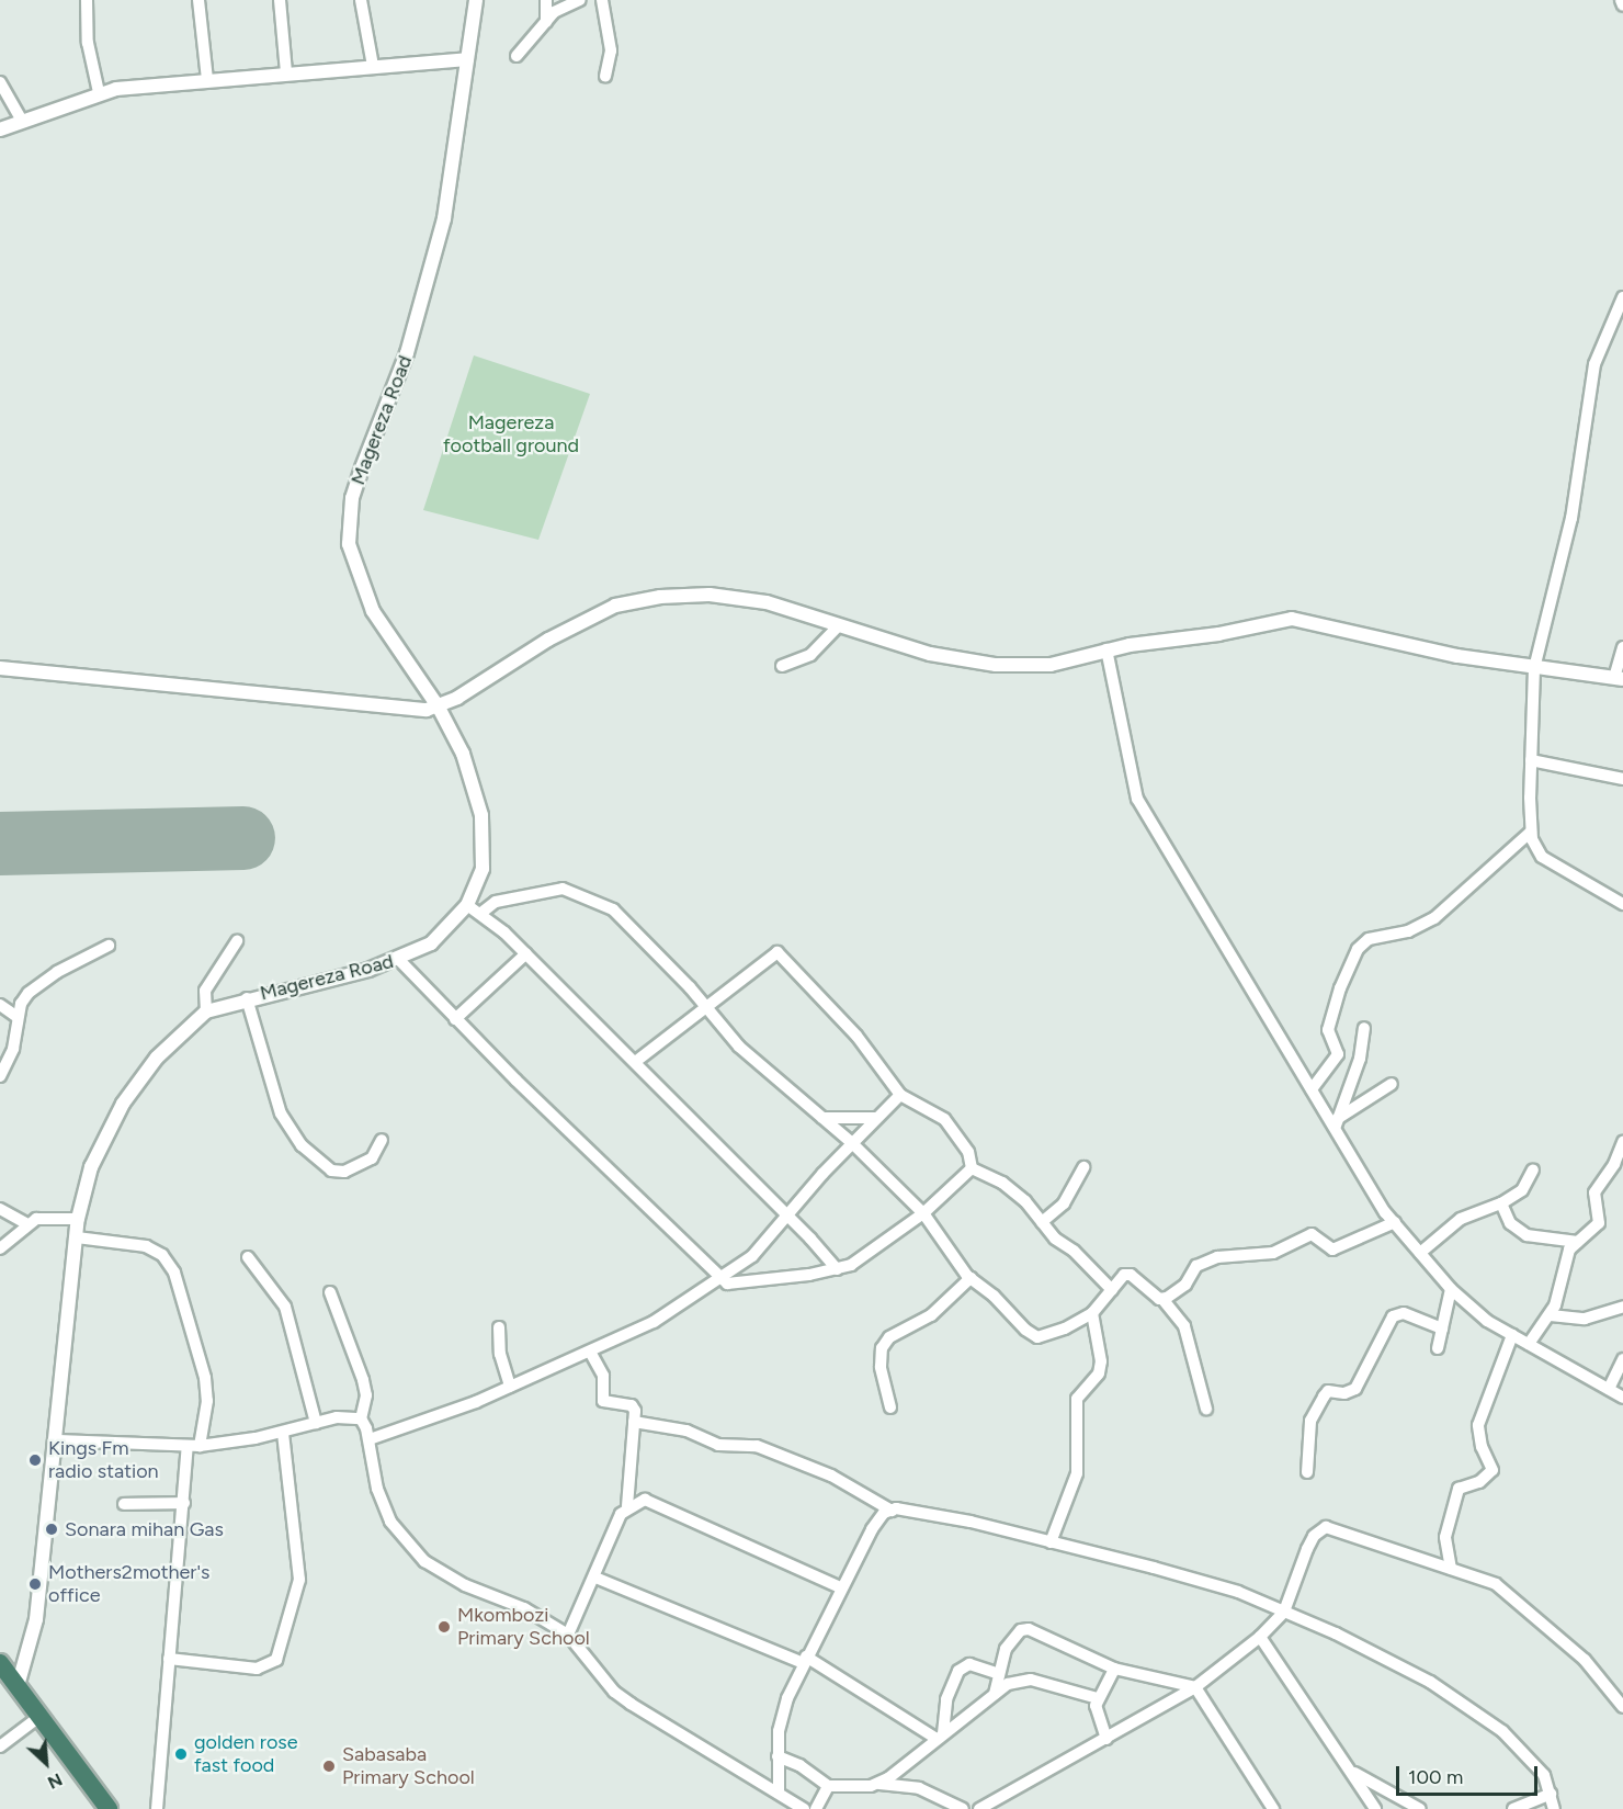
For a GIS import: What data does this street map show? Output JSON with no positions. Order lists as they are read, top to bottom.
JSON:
{
  "streets": {
    "street": ["Magereza Road"]
  },
  "parks": ["Magereza football ground"],
  "places": [
    "Kings Fm radio station",
    "Sonara mihan Gas",
    "Mothers2mother's office",
    "Mkombozi Primary School",
    "golden rose fast food",
    "Sabasaba Primary School"
  ],
  "scale_bar": "100 m",
  "north": "bottom right"
}
